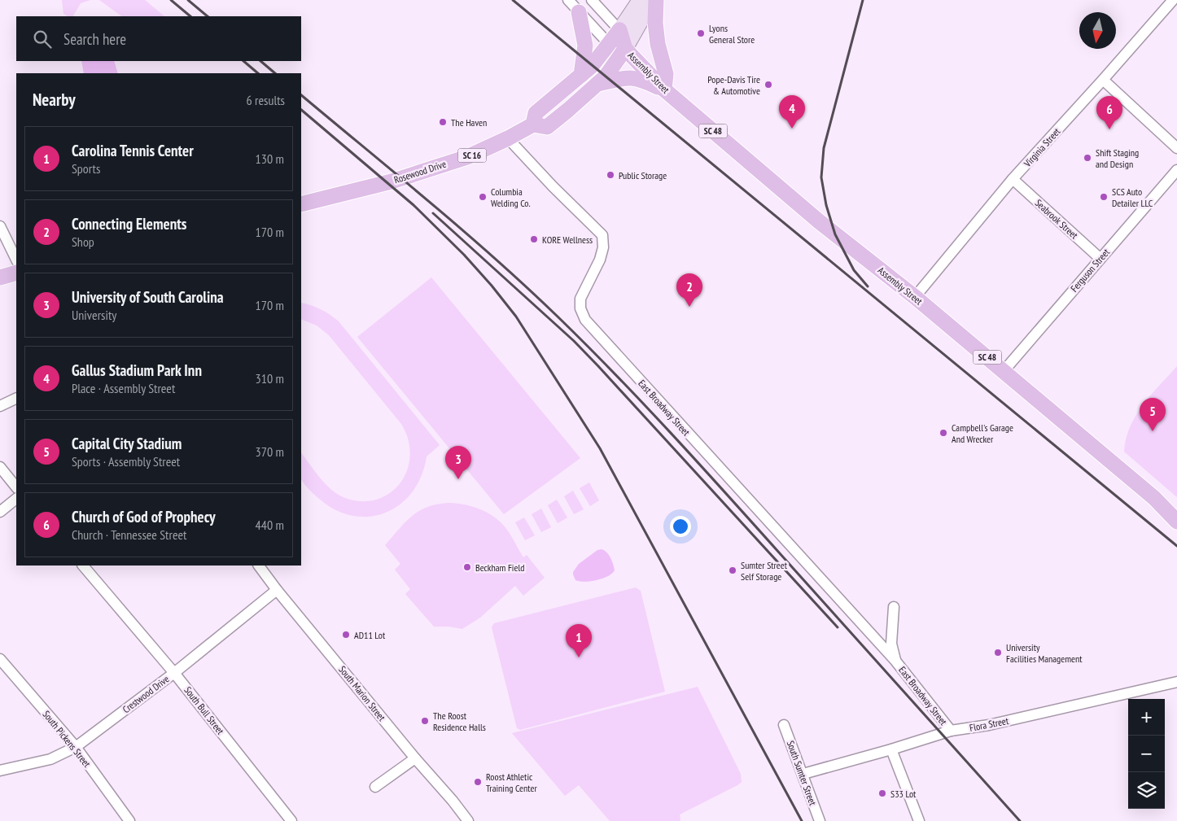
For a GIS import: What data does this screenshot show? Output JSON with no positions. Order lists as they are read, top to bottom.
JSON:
{
  "streets": {
    "main road": [
      "Assembly Street",
      "SC 48",
      "SC 16",
      "Rosewood Drive"
    ],
    "street": [
      "Virginia Street",
      "Seabrook Street",
      "Ferguson Street",
      "East Broadway Street",
      "South Marion Street",
      "Crestwood Drive",
      "South Bull Street",
      "Flora Street",
      "South Pickens Street",
      "South Sumter Street"
    ]
  },
  "crossings": [
    ["Assembly Street", "Virginia Street"],
    ["Assembly Street", "Rosewood Drive"],
    ["Assembly Street", "Ferguson Street"],
    ["Virginia Street", "Seabrook Street"],
    ["Rosewood Drive", "East Broadway Street"],
    ["Seabrook Street", "Ferguson Street"],
    ["East Broadway Street", "Flora Street"],
    ["South Marion Street", "Crestwood Drive"],
    ["Crestwood Drive", "South Bull Street"],
    ["Crestwood Drive", "South Pickens Street"],
    ["Flora Street", "South Sumter Street"]
  ],
  "places": [
    "Lyons General Store",
    "Pope-Davis Tire & Automotive",
    "The Haven",
    "Shift Staging and Design",
    "Public Storage",
    "Columbia Welding Co.",
    "SCS Auto Detailer LLC",
    "KORE Wellness",
    "Campbell's Garage And Wrecker",
    "Beckham Field",
    "Sumter Street Self Storage",
    "AD11 Lot",
    "University Facilities Management",
    "The Roost Residence Halls",
    "Roost Athletic Training Center",
    "S33 Lot"
  ],
  "north": "bottom",
  "page": {
    "search": "Search here",
    "heading": ["Nearby", "6 results"],
    "pins": [
      "4",
      "6",
      "2",
      "5",
      "3",
      "1"
    ],
    "list": [
      {
        "mark": "1",
        "name": "Carolina Tennis Center",
        "note": "Sports",
        "value": "130 m"
      },
      {
        "mark": "2",
        "name": "Connecting Elements",
        "note": "Shop",
        "value": "170 m"
      },
      {
        "mark": "3",
        "name": "University of South Carolina",
        "note": "University",
        "value": "170 m"
      },
      {
        "mark": "4",
        "name": "Gallus Stadium Park Inn",
        "note": "Place · Assembly Street",
        "value": "310 m"
      },
      {
        "mark": "5",
        "name": "Capital City Stadium",
        "note": "Sports · Assembly Street",
        "value": "370 m"
      },
      {
        "mark": "6",
        "name": "Church of God of Prophecy",
        "note": "Church · Tennessee Street",
        "value": "440 m"
      }
    ],
    "map_buttons": ["+", "−"]
  }
}
